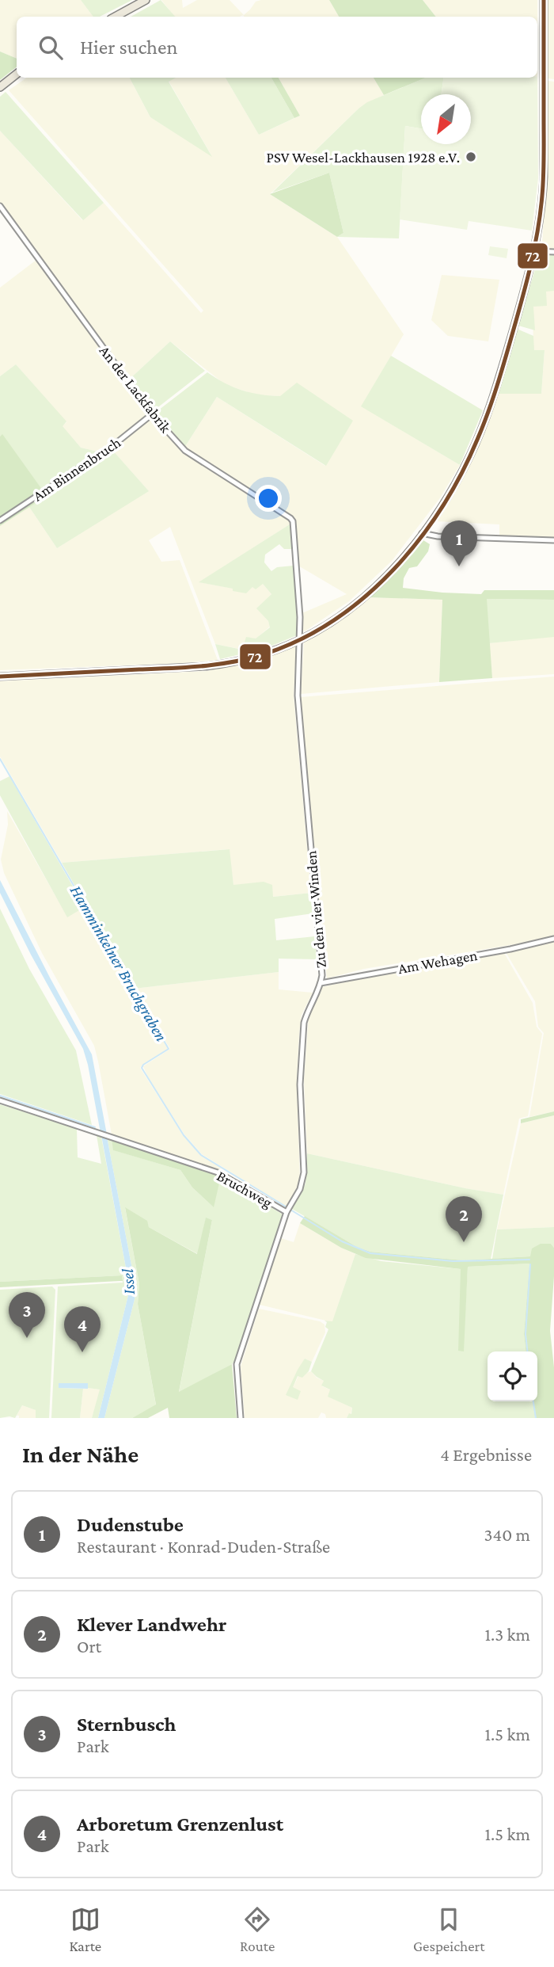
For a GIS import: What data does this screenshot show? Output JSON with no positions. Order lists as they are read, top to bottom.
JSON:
{
  "streets": {
    "street": [
      "An der Lackfabrik",
      "Am Binnenbruch",
      "Zu den vier Winden",
      "Am Wehagen",
      "Bruchweg"
    ]
  },
  "crossings": [
    ["An der Lackfabrik", "Am Binnenbruch"],
    ["An der Lackfabrik", "Zu den vier Winden"],
    ["Zu den vier Winden", "Am Wehagen"],
    ["Zu den vier Winden", "Bruchweg"]
  ],
  "water": ["Hamminkelner Bruchgraben", "Issel"],
  "places": ["PSV Wesel-Lackhausen 1928 e.V."],
  "lines": ["transit line 72"],
  "north": "bottom left",
  "page": {
    "search": "Hier suchen",
    "pins": [
      "1",
      "2",
      "3",
      "4"
    ],
    "heading": ["In der Nähe", "4 Ergebnisse"],
    "list": [
      {
        "mark": "1",
        "name": "Dudenstube",
        "note": "Restaurant · Konrad-Duden-Straße",
        "value": "340 m"
      },
      {
        "mark": "2",
        "name": "Klever Landwehr",
        "note": "Ort",
        "value": "1.3 km"
      },
      {
        "mark": "3",
        "name": "Sternbusch",
        "note": "Park",
        "value": "1.5 km"
      },
      {
        "mark": "4",
        "name": "Arboretum Grenzenlust",
        "note": "Park",
        "value": "1.5 km"
      }
    ],
    "nav": ["Karte", "Route", "Gespeichert"]
  }
}
